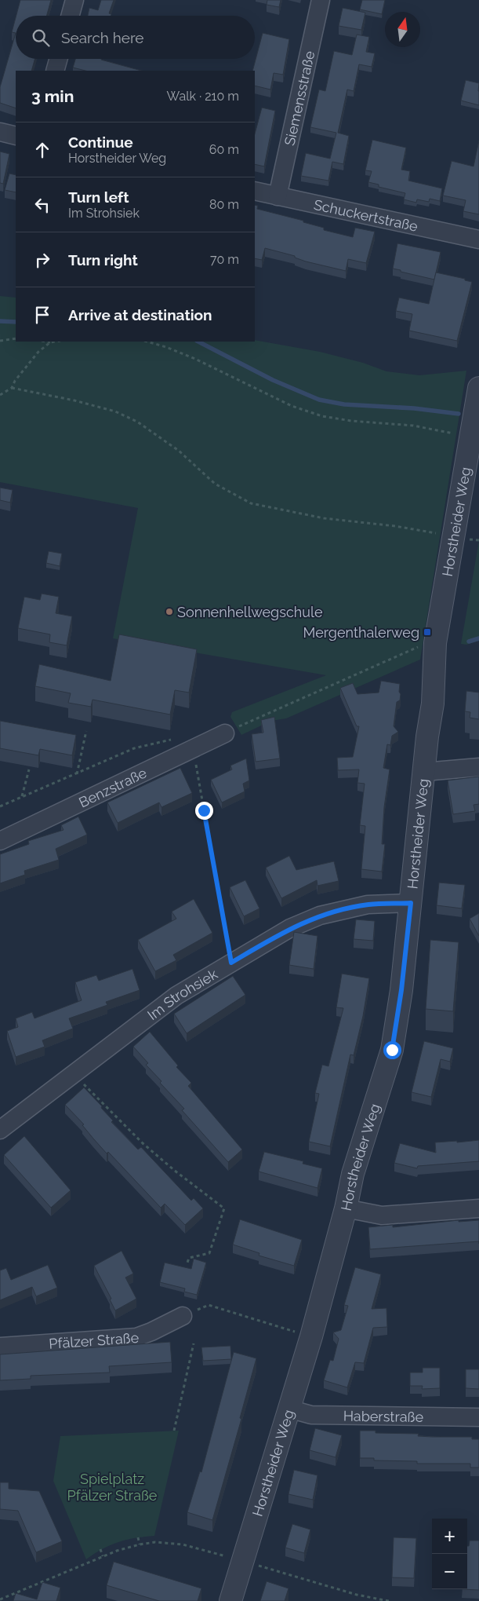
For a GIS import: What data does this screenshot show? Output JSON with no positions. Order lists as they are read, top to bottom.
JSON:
{
  "streets": {
    "street": [
      "Siemensstraße",
      "Schuckertstraße",
      "Horstheider Weg",
      "Benzstraße",
      "Im Strohsiek",
      "Pfälzer Straße",
      "Haberstraße"
    ]
  },
  "crossings": [
    ["Siemensstraße", "Schuckertstraße"],
    ["Horstheider Weg", "Im Strohsiek"],
    ["Horstheider Weg", "Haberstraße"]
  ],
  "parks": ["Spielplatz Pfälzer Straße"],
  "places": {
    "other": ["Sonnenhellwegschule"],
    "transit": ["Mergenthalerweg"]
  },
  "north": "top",
  "page": {
    "search": "Search here",
    "heading": ["3 min", "Walk · 210 m"],
    "list": [
      ["Continue", "Horstheider Weg", "60 m"],
      ["Turn left", "Im Strohsiek", "80 m"],
      ["Turn right", "70 m"],
      "Arrive at destination"
    ],
    "map_buttons": ["+", "−"]
  }
}
